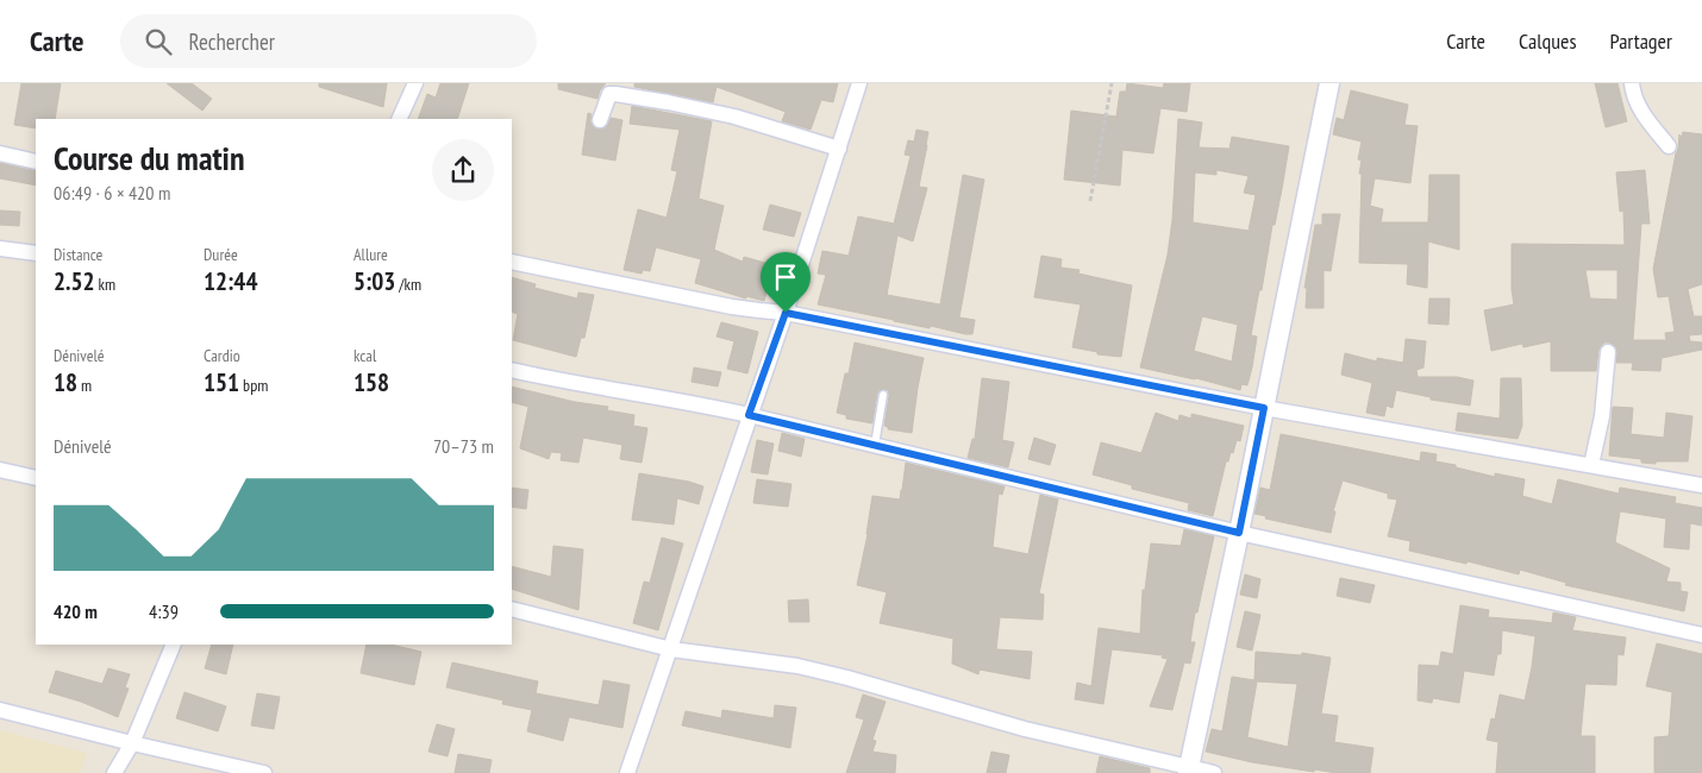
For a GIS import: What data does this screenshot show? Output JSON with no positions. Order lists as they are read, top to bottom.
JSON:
{
  "page": {
    "header": "Carte",
    "search": "Rechercher",
    "nav": ["Carte", "Calques", "Partager"],
    "heading": ["Course du matin", "06:49 · 6 × 420 m"],
    "stats": [
      ["Distance", "2.52 km"],
      ["Durée", "12:44"],
      ["Allure", "5:03 /km"],
      ["Dénivelé", "18 m"],
      ["Cardio", "151 bpm"],
      ["kcal", "158"]
    ],
    "chart": ["Dénivelé", "70–73 m"],
    "list": [
      {
        "name": "420 m",
        "note": "4:39"
      }
    ]
  }
}
